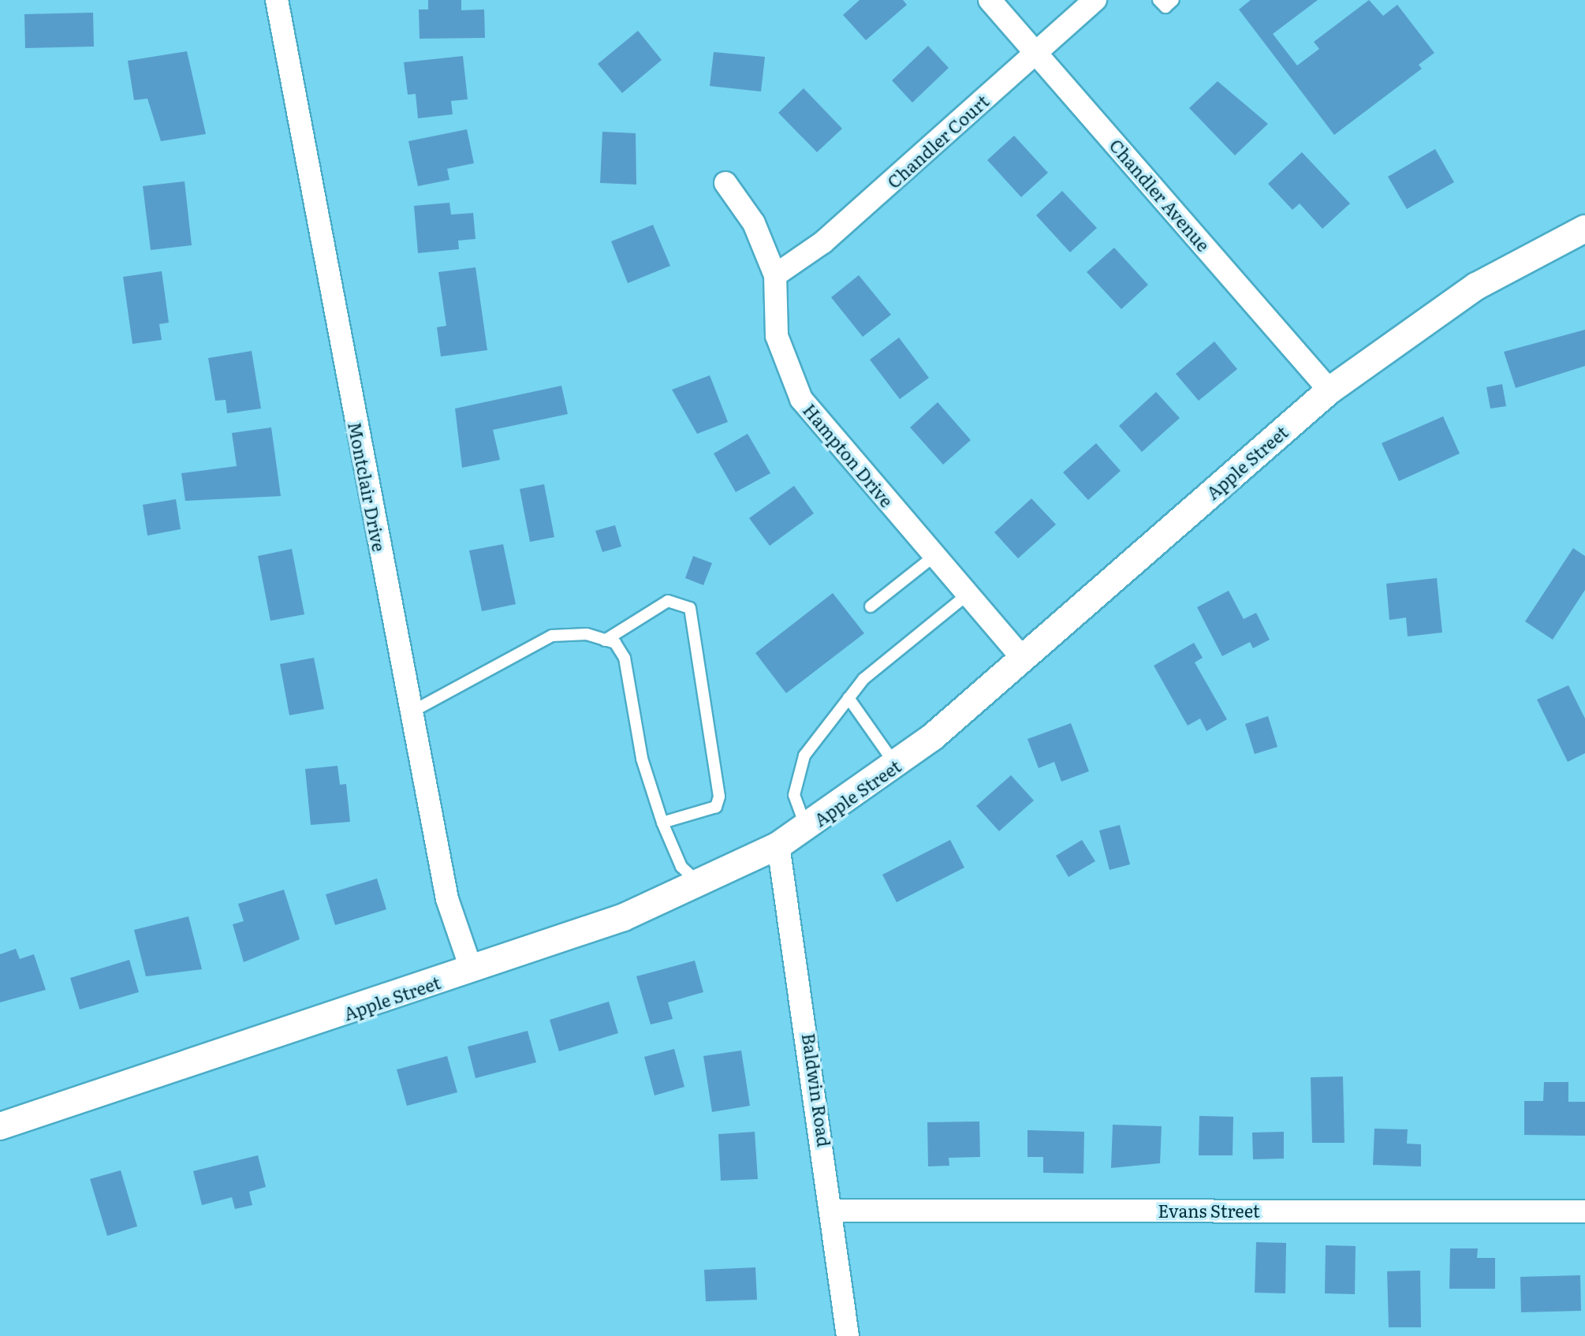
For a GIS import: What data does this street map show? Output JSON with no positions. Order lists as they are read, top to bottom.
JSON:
{
  "streets": {
    "street": [
      "Chandler Court",
      "Chandler Avenue",
      "Hampton Drive",
      "Apple Street",
      "Montclair Drive",
      "Baldwin Road",
      "Evans Street"
    ]
  },
  "crossings": [
    ["Chandler Court", "Chandler Avenue"],
    ["Chandler Court", "Hampton Drive"],
    ["Chandler Avenue", "Apple Street"],
    ["Hampton Drive", "Apple Street"],
    ["Apple Street", "Montclair Drive"],
    ["Apple Street", "Baldwin Road"],
    ["Baldwin Road", "Evans Street"]
  ]
}
